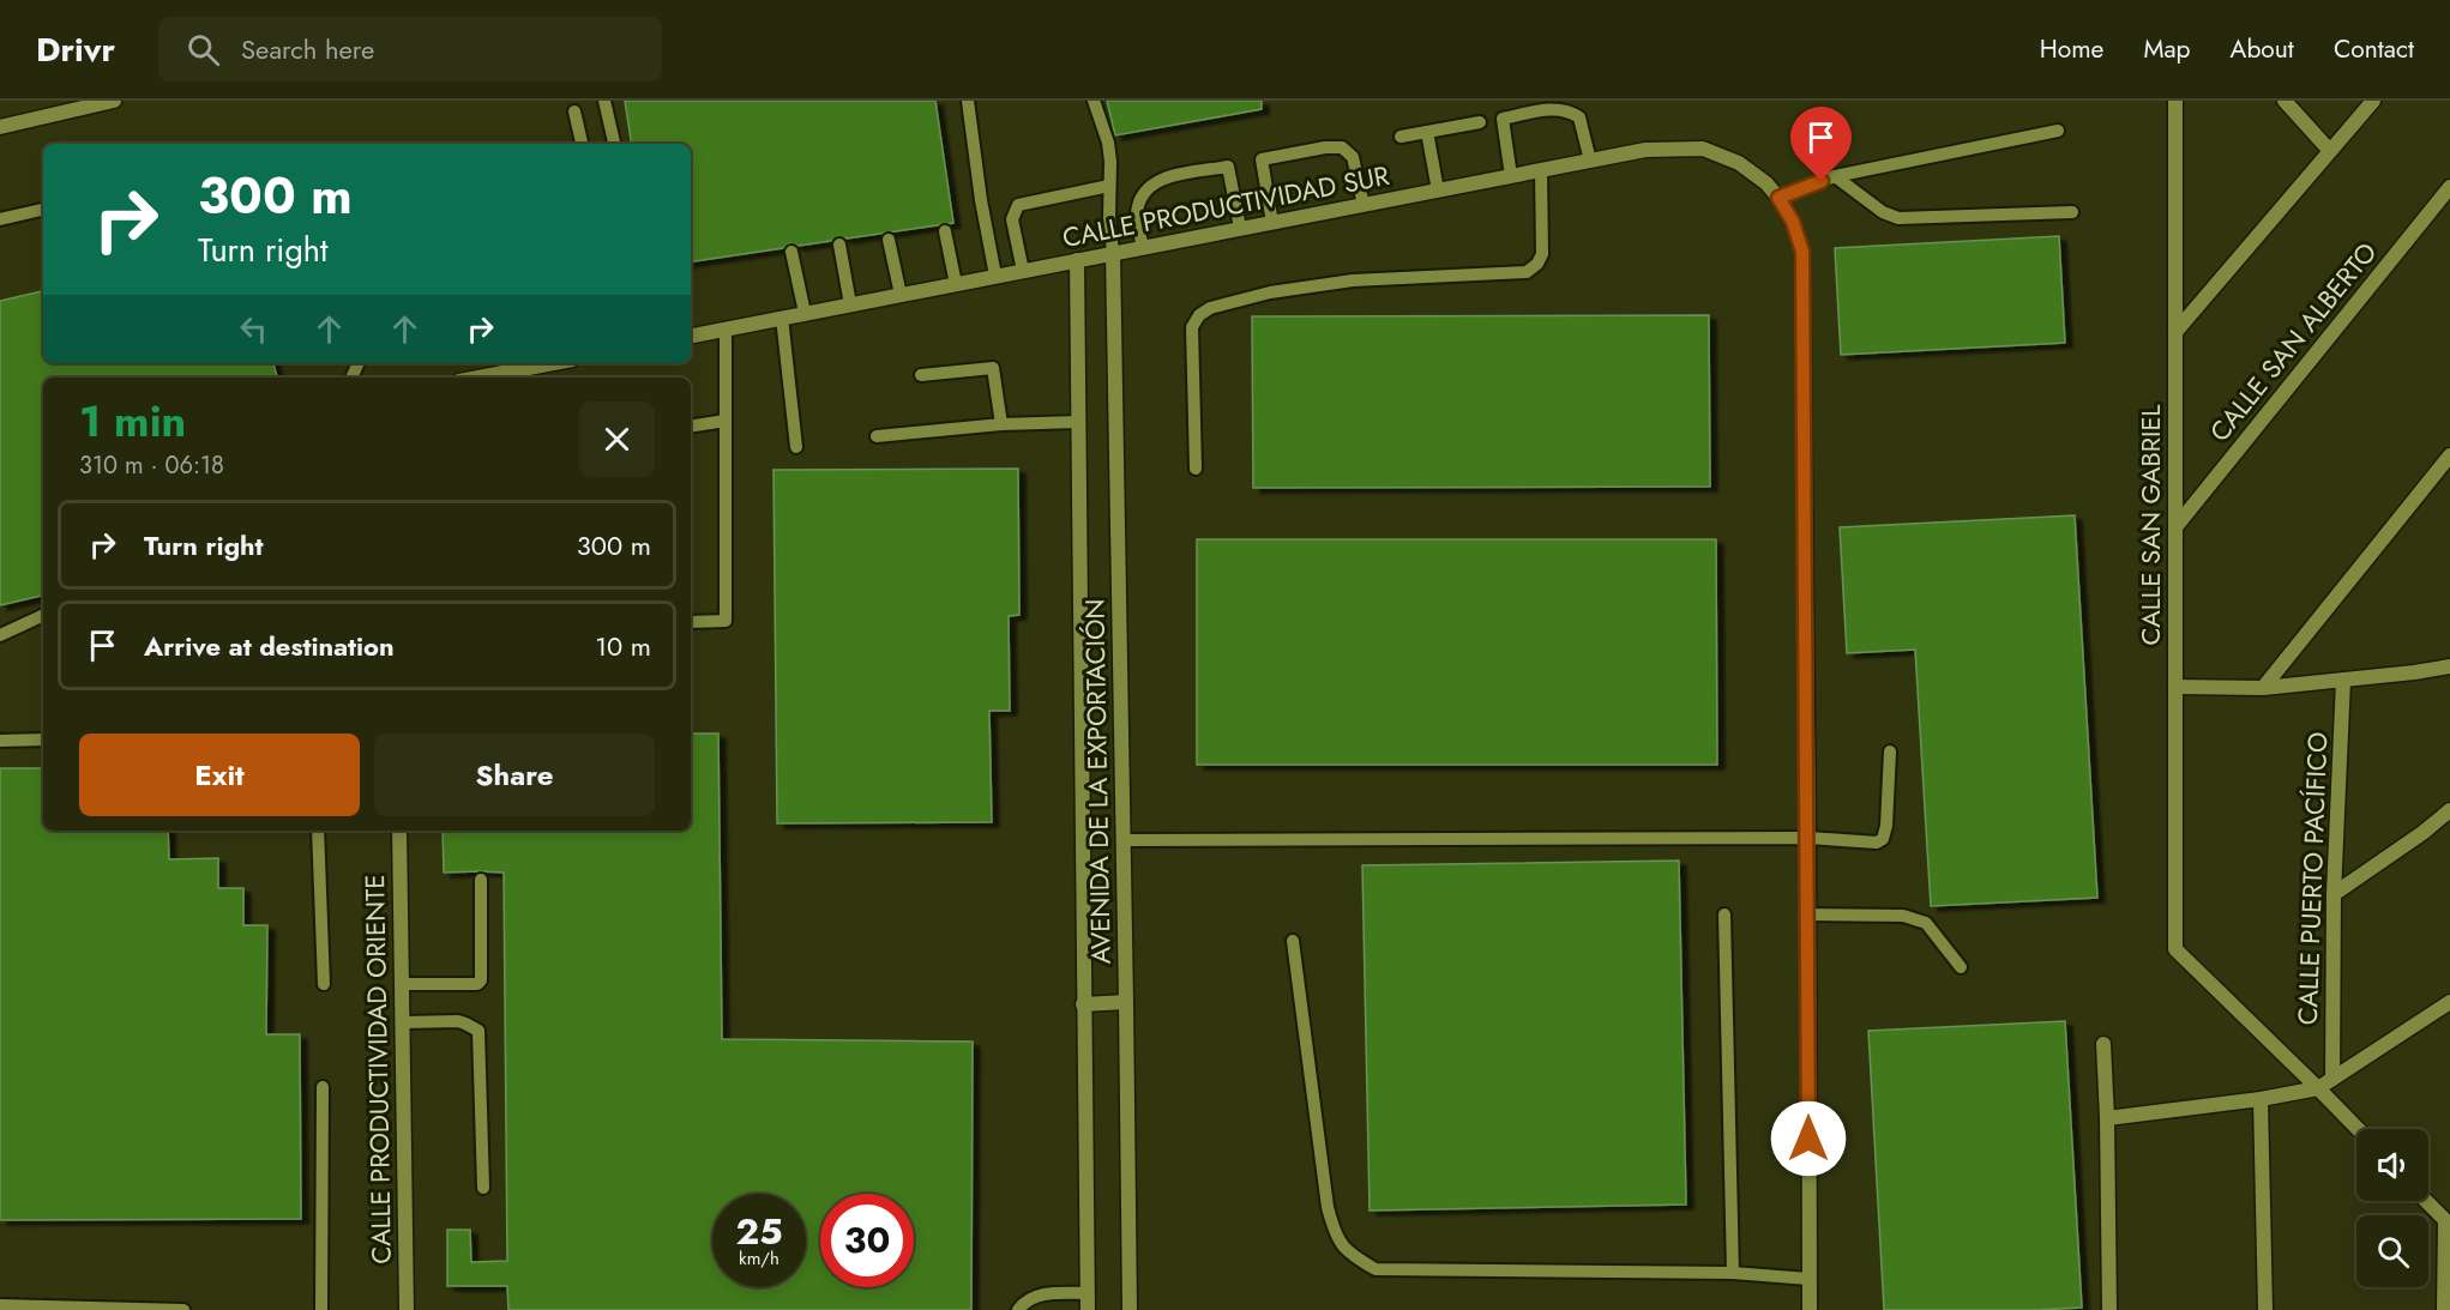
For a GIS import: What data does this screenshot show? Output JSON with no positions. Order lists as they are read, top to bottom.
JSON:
{
  "streets": {
    "street": [
      "CALLE PRODUCTIVIDAD SUR",
      "CALLE SAN ALBERTO",
      "CALLE SAN GABRIEL",
      "AVENIDA DE LA EXPORTACIÓN",
      "CALLE PUERTO PACÍFICO",
      "CALLE PRODUCTIVIDAD ORIENTE"
    ]
  },
  "crossings": [
    ["CALLE PRODUCTIVIDAD SUR", "AVENIDA DE LA EXPORTACIÓN"],
    ["CALLE SAN ALBERTO", "CALLE SAN GABRIEL"]
  ],
  "page": {
    "header": "Drivr",
    "search": "Search here",
    "nav": [
      "Home",
      "Map",
      "About",
      "Contact"
    ],
    "turn": ["300 m", "Turn right"],
    "heading": ["1 min", "310 m · 06:18"],
    "list": [
      {
        "name": "Turn right",
        "value": "300 m"
      },
      {
        "name": "Arrive at destination",
        "value": "10 m"
      }
    ],
    "buttons": ["Exit", "Share"],
    "speed": "25 km/h",
    "limit": "30"
  }
}
